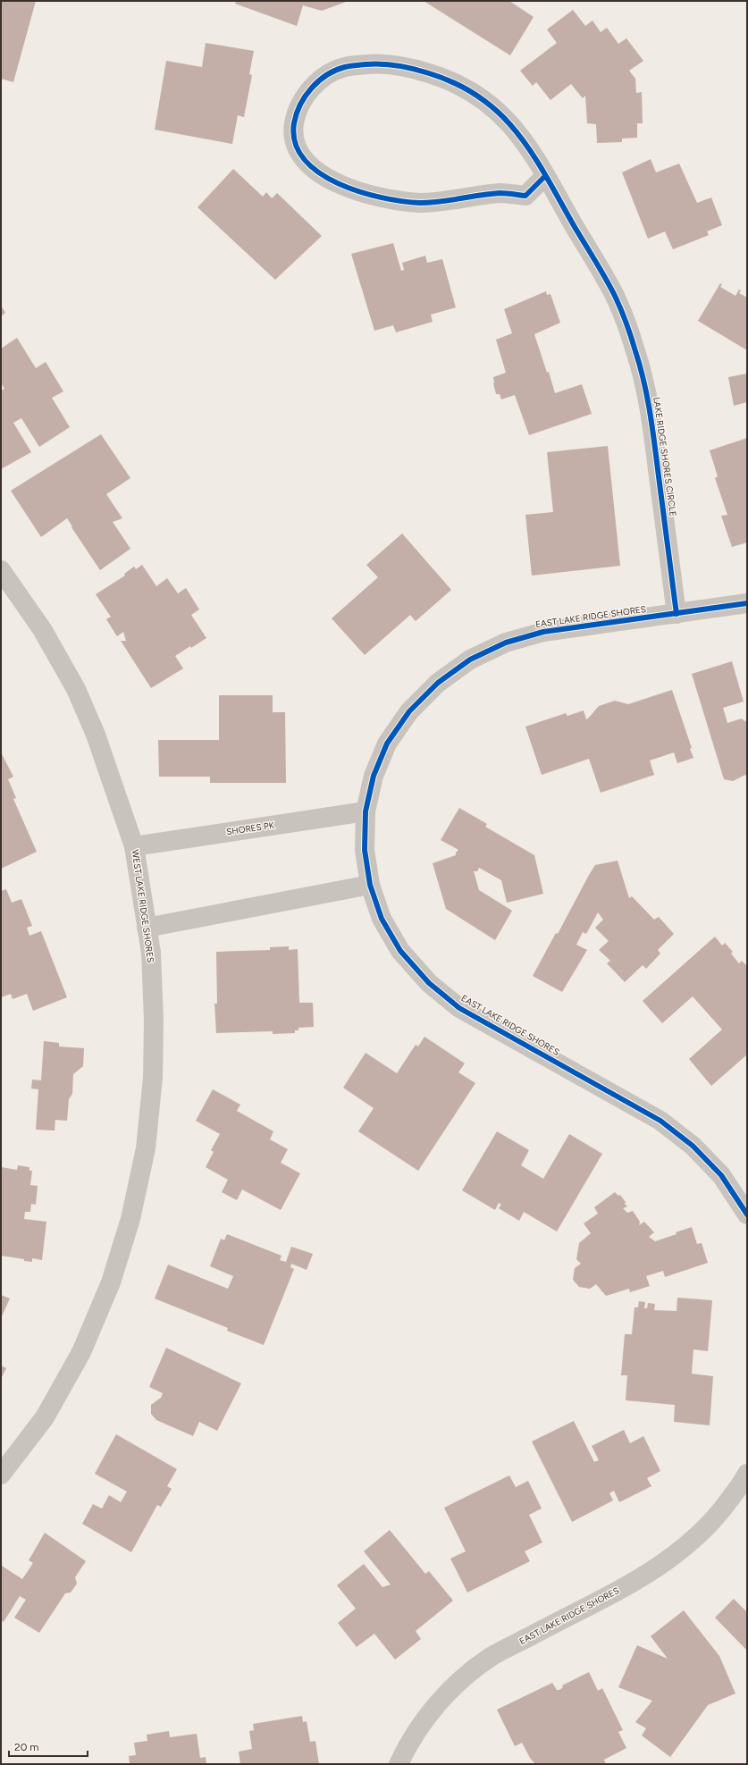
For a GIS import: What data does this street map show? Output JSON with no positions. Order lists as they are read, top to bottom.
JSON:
{
  "streets": {
    "street": [
      "LAKE RIDGE SHORES CIRCLE",
      "EAST LAKE RIDGE SHORES",
      "SHORES PK",
      "WEST LAKE RIDGE SHORES"
    ]
  },
  "crossings": [
    ["LAKE RIDGE SHORES CIRCLE", "EAST LAKE RIDGE SHORES"],
    ["EAST LAKE RIDGE SHORES", "SHORES PK"],
    ["SHORES PK", "WEST LAKE RIDGE SHORES"]
  ],
  "scale_bar": "20 m"
}
